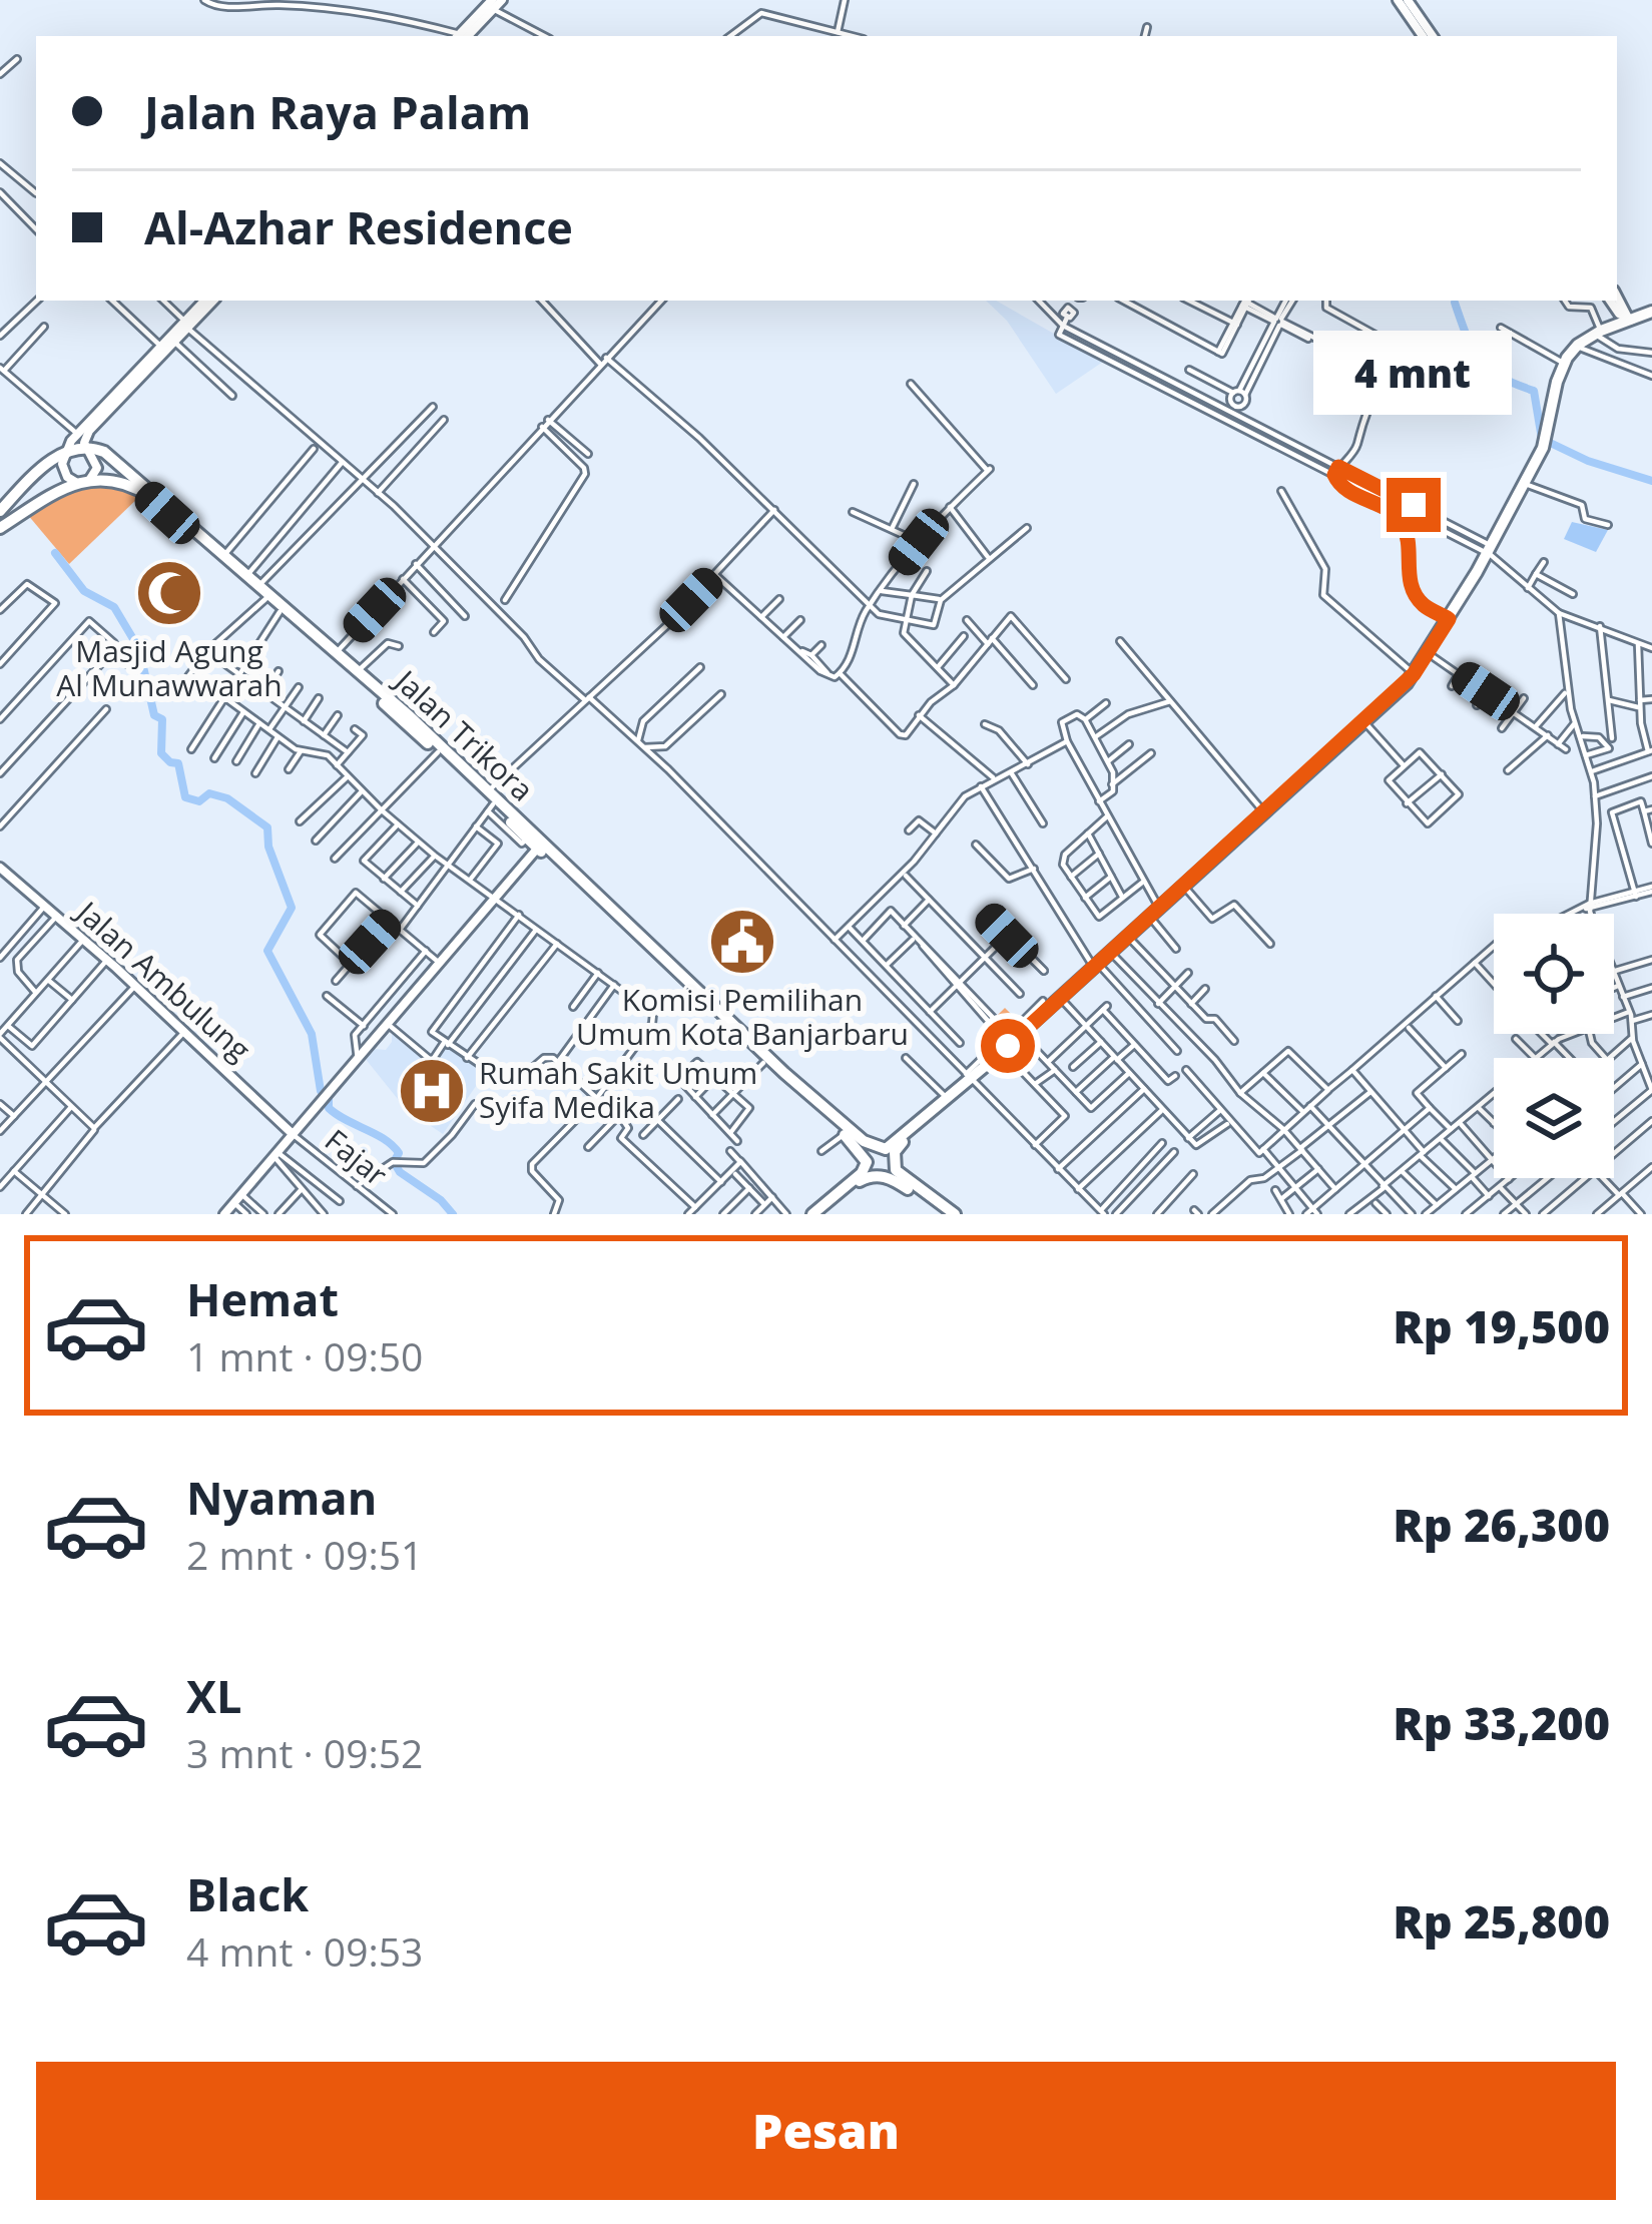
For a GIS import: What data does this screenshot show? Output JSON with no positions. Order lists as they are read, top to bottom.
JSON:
{
  "streets": {
    "main road": ["Jalan Trikora"],
    "street": ["Jalan Ambulung", "Fajar"]
  },
  "crossings": [
    ["Jalan Ambulung", "Fajar"]
  ],
  "places": {
    "mosque": ["Masjid Agung Al Munawwarah"],
    "public building": ["Komisi Pemilihan Umum Kota Banjarbaru"],
    "hospital": ["Rumah Sakit Umum Syifa Medika"]
  },
  "page": {
    "banner": ["Jalan Raya Palam", "Al-Azhar Residence"],
    "bubble": "4 mnt",
    "list": [
      {
        "name": "Hemat",
        "note": "1 mnt · 09:50",
        "value": "Rp 19,500"
      },
      {
        "name": "Nyaman",
        "note": "2 mnt · 09:51",
        "value": "Rp 26,300"
      },
      {
        "name": "XL",
        "note": "3 mnt · 09:52",
        "value": "Rp 33,200"
      },
      {
        "name": "Black",
        "note": "4 mnt · 09:53",
        "value": "Rp 25,800"
      }
    ],
    "buttons": "Pesan"
  }
}
